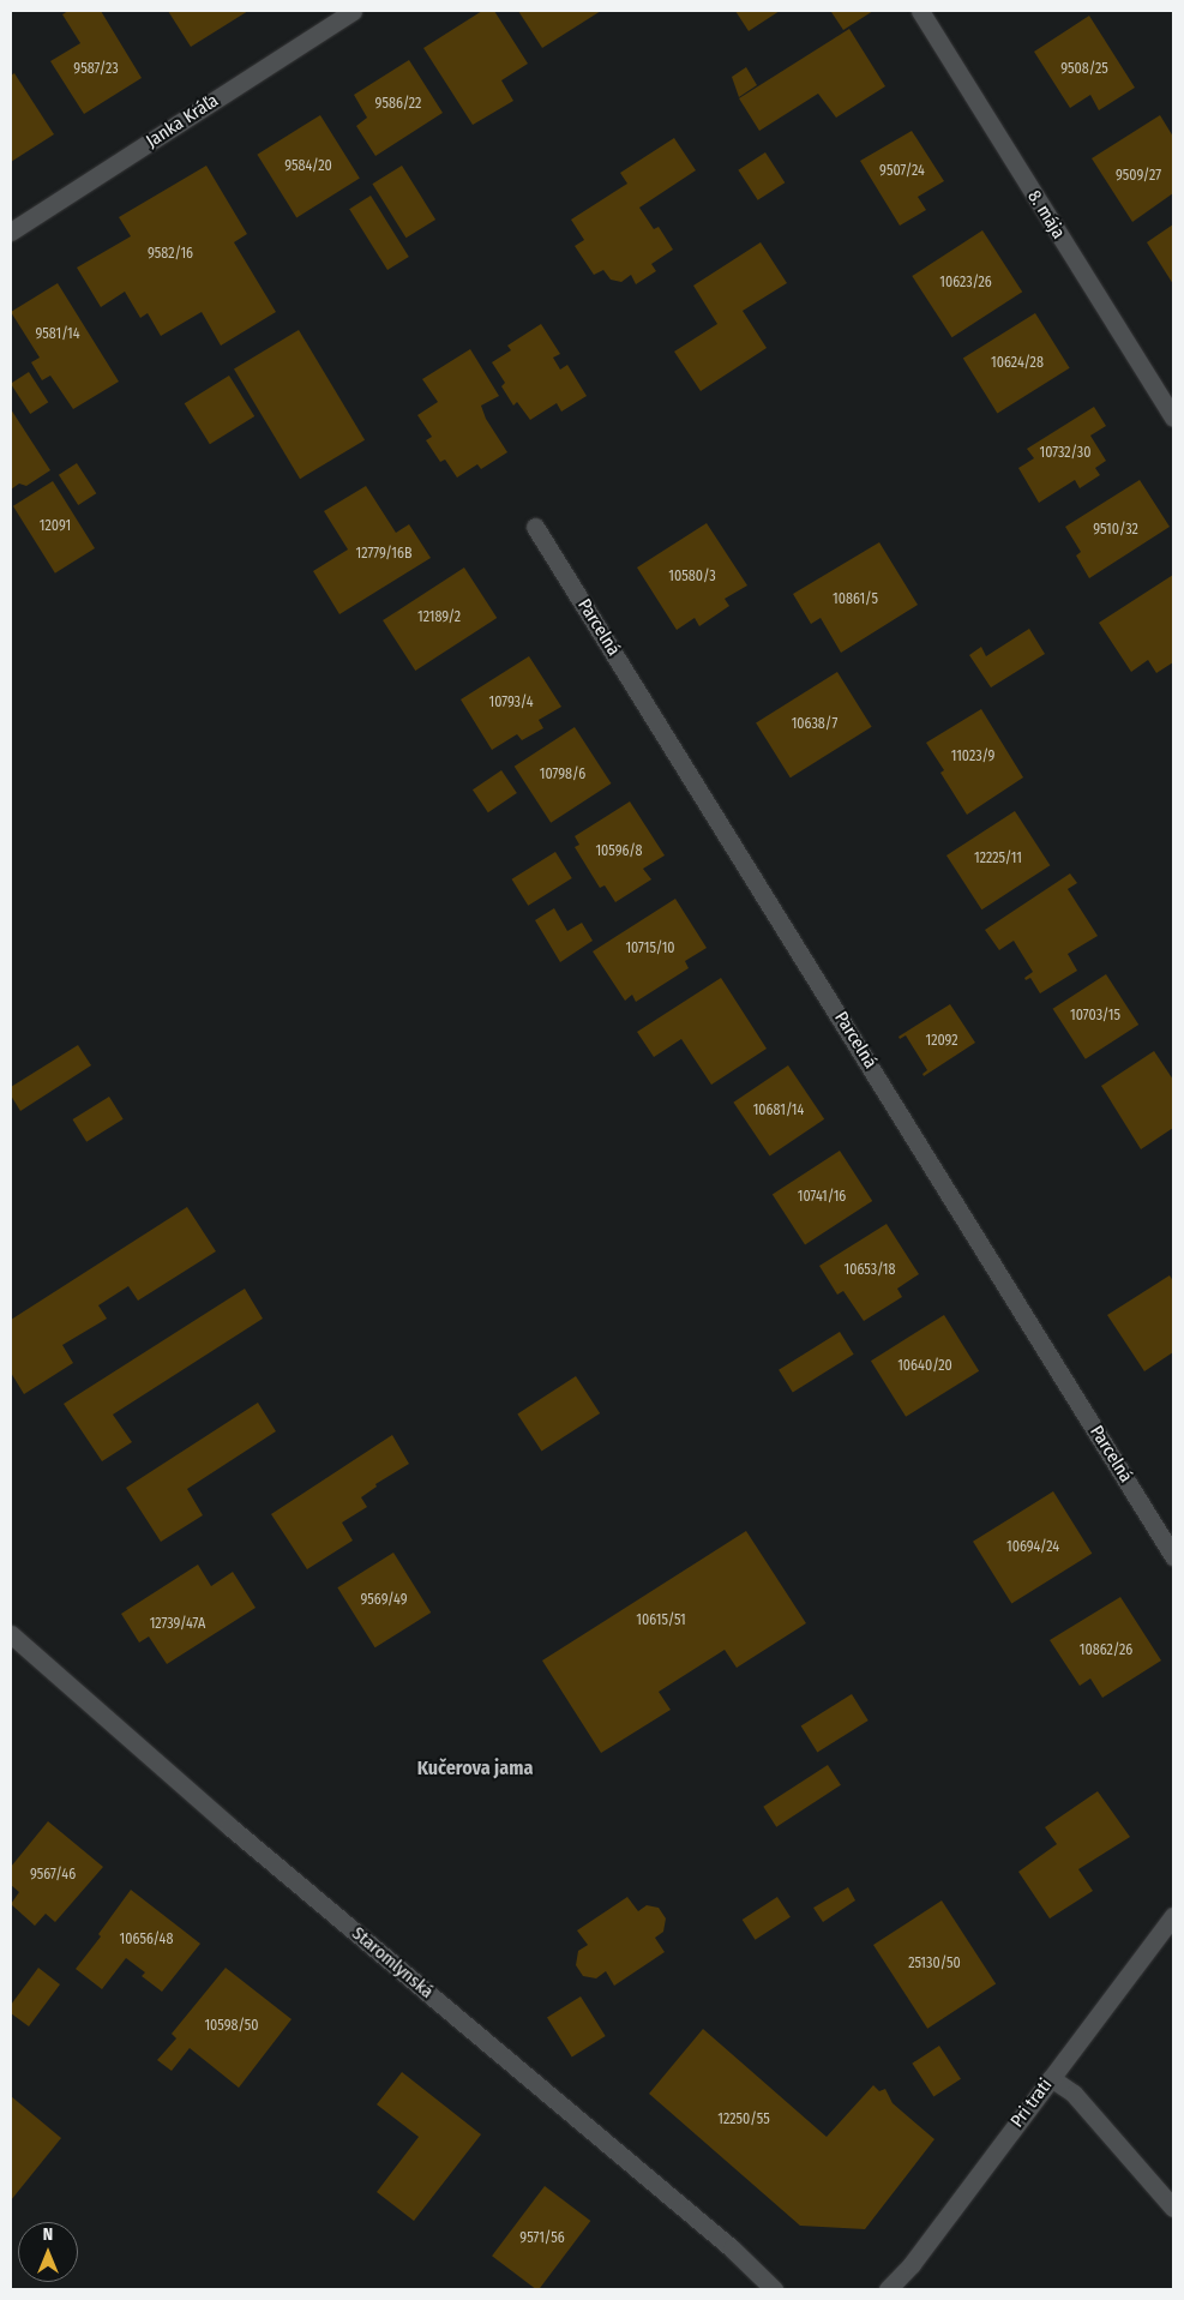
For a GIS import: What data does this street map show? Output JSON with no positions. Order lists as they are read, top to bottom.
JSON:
{
  "streets": {
    "street": [
      "Janka Kráľa",
      "8. mája",
      "Parcelná",
      "Staromlynská",
      "Pri trati"
    ]
  },
  "districts": ["Kučerova jama"],
  "house_numbers": [
    "9587/23",
    "9508/25",
    "9586/22",
    "9584/20",
    "9507/24",
    "9509/27",
    "9582/16",
    "10623/26",
    "9581/14",
    "10624/28",
    "10732/30",
    "12091",
    "9510/32",
    "12779/16B",
    "10580/3",
    "10861/5",
    "12189/2",
    "10793/4",
    "10638/7",
    "11023/9",
    "10798/6",
    "10596/8",
    "12225/11",
    "10715/10",
    "10703/15",
    "12092",
    "10681/14",
    "10741/16",
    "10653/18",
    "10640/20",
    "10694/24",
    "9569/49",
    "10615/51",
    "12739/47A",
    "10862/26",
    "9567/46",
    "10656/48",
    "25130/50",
    "10598/50",
    "12250/55",
    "9571/56"
  ],
  "north": "top"
}
